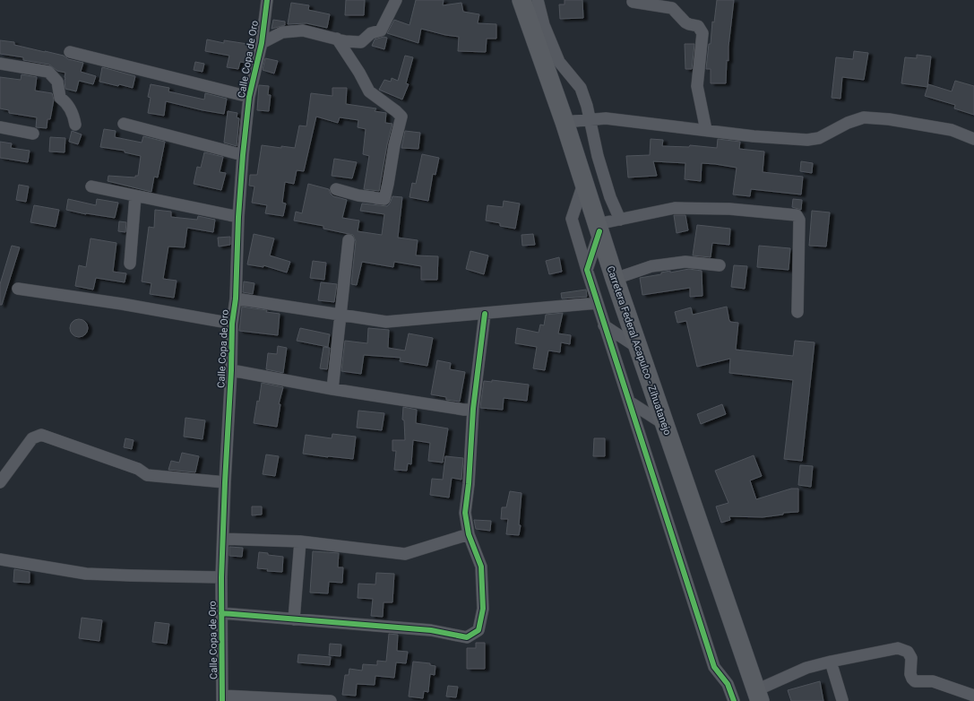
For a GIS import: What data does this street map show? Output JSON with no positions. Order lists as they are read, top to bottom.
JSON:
{
  "streets": {
    "main road": ["Carretera Federal Acapulco - Zihuatanejo"],
    "street": ["Calle Copa de Oro"]
  }
}
